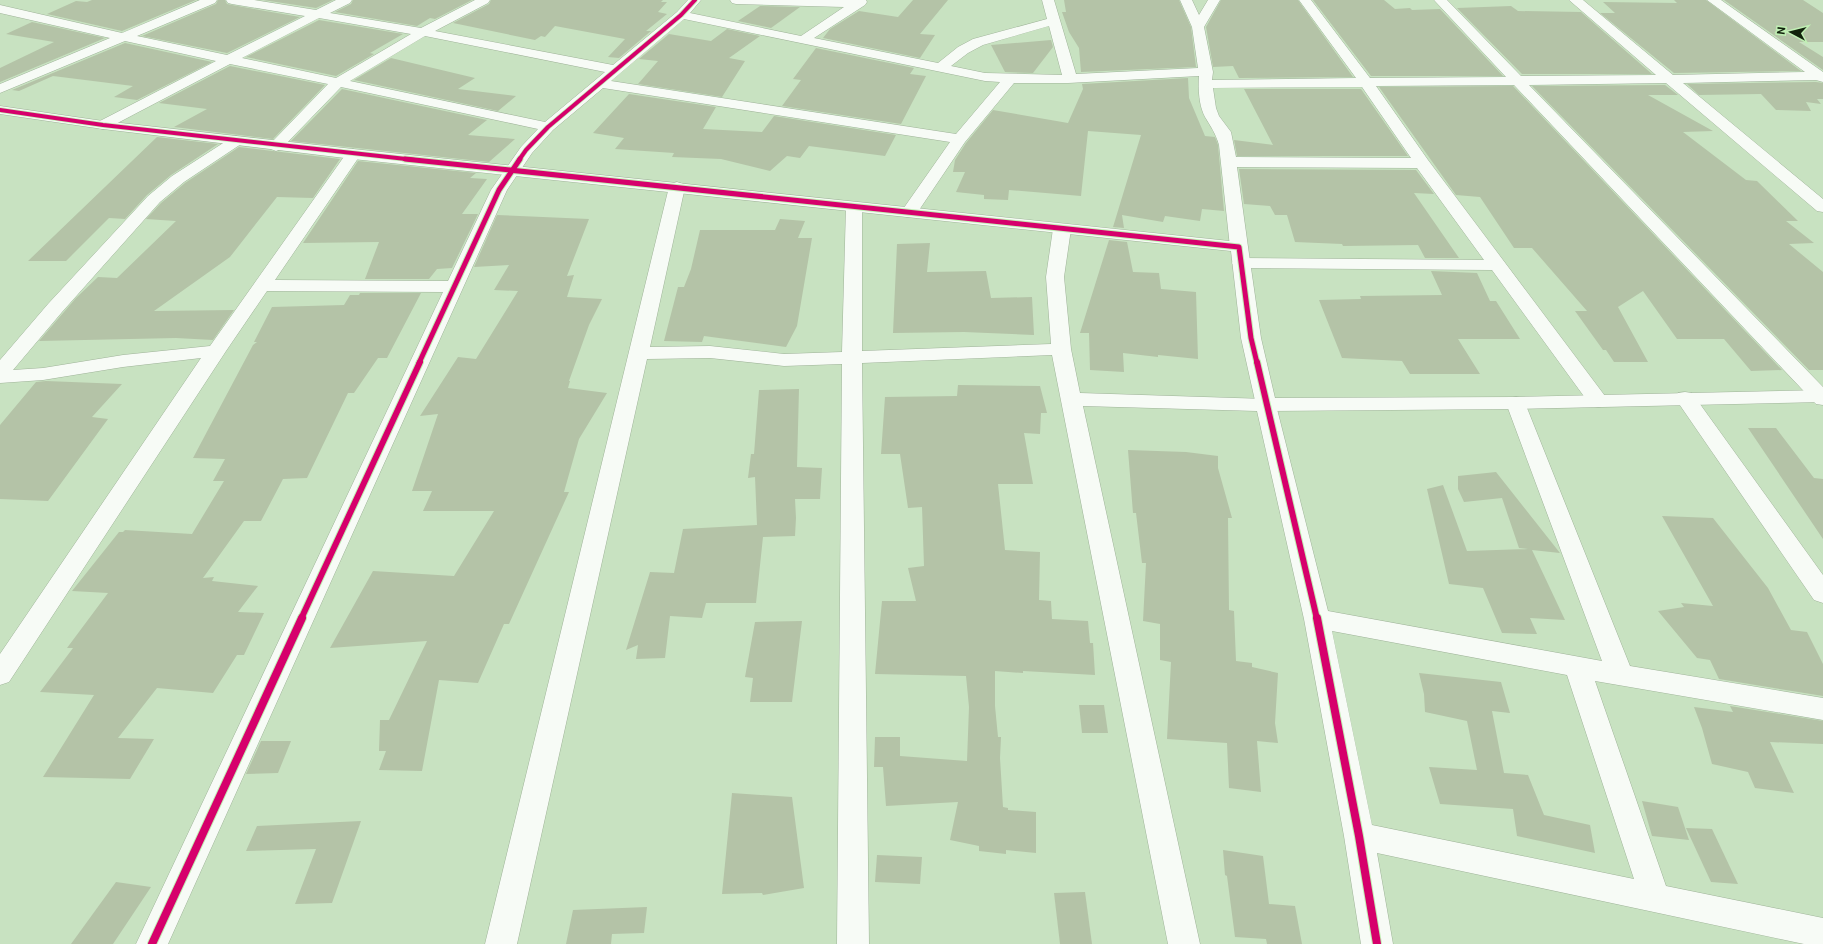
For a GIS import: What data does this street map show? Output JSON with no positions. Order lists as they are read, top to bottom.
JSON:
{
  "north": "left"
}
